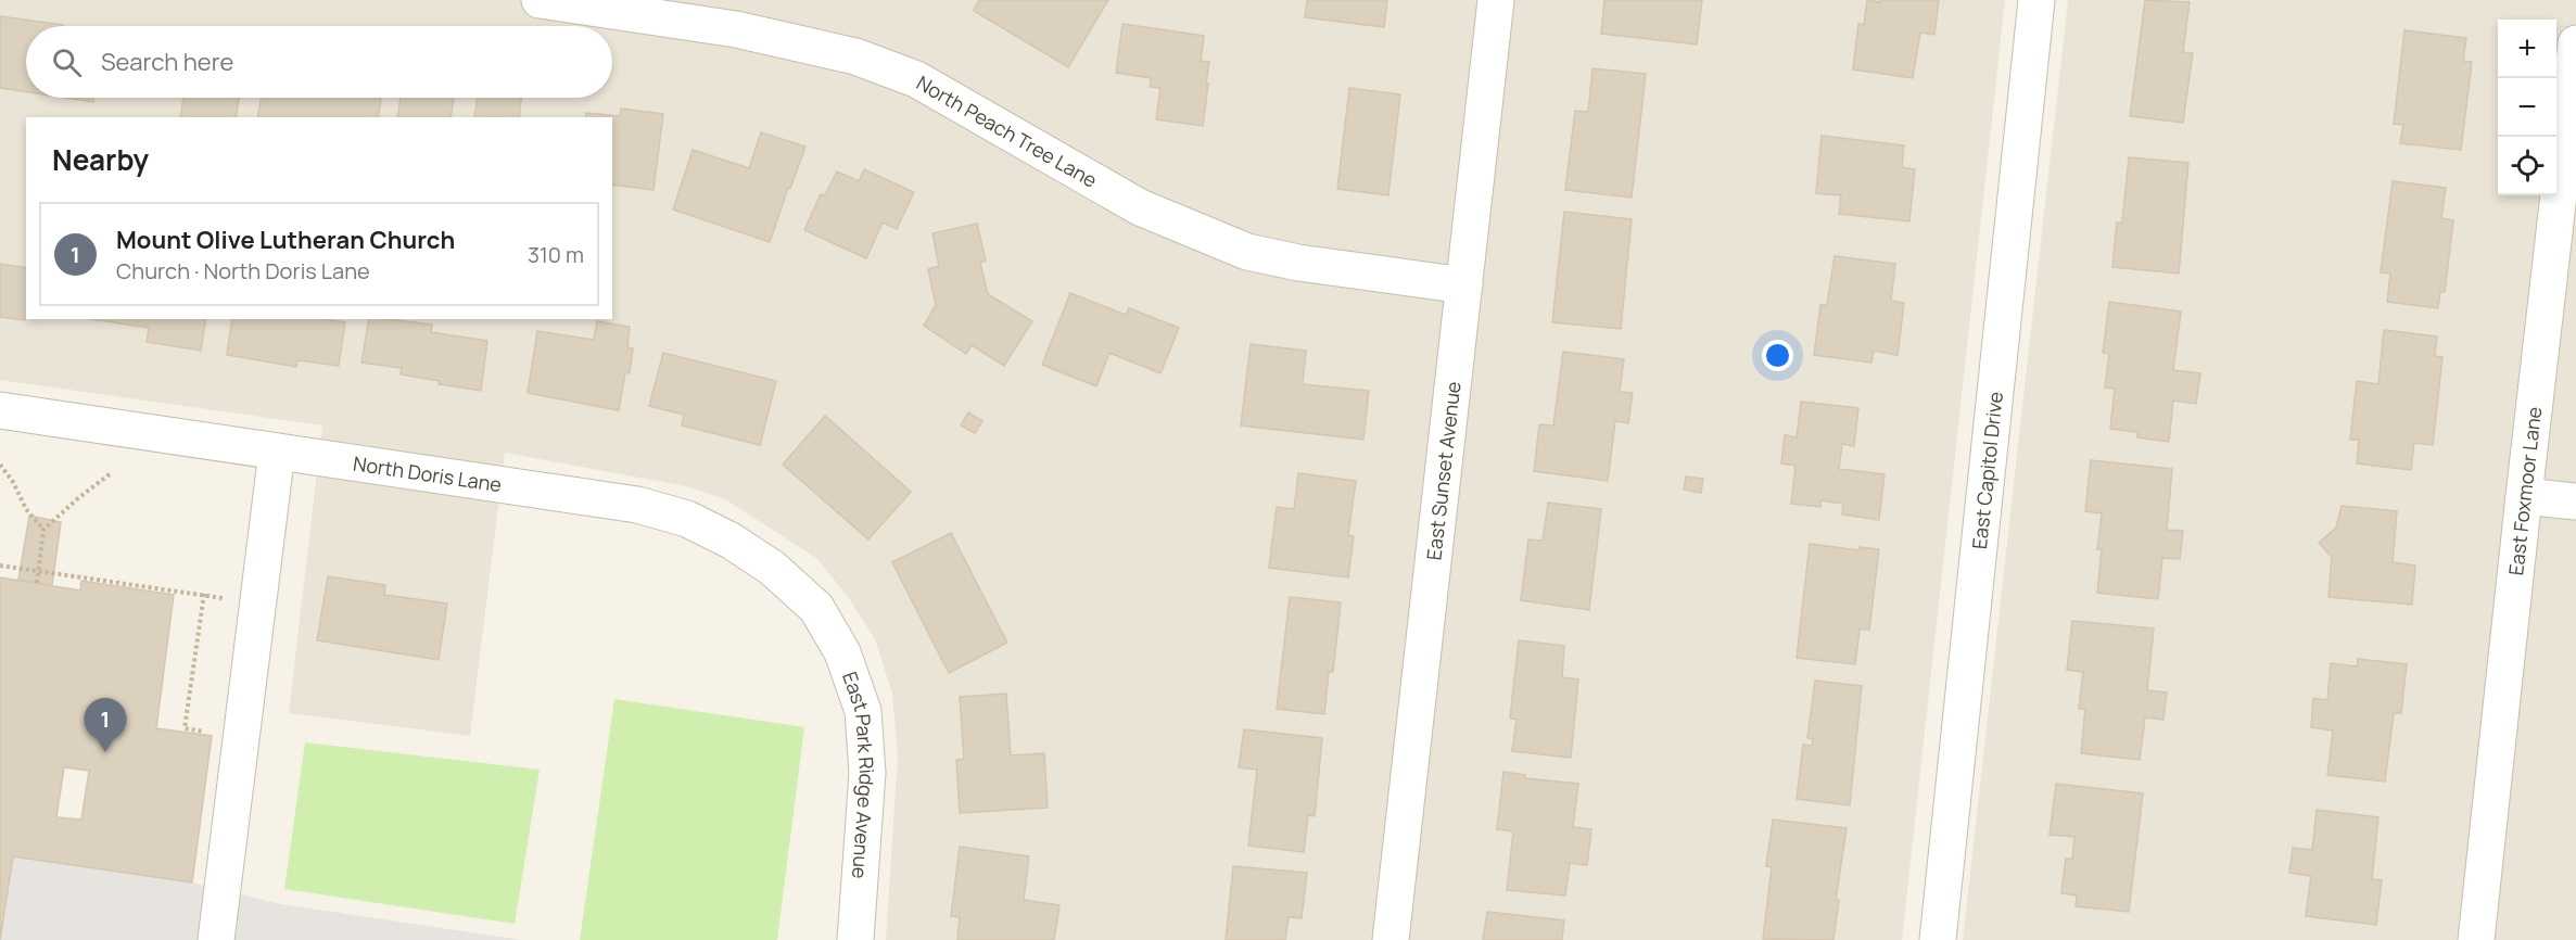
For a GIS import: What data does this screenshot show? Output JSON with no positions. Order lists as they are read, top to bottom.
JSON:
{
  "streets": {
    "street": [
      "North Peach Tree Lane",
      "East Sunset Avenue",
      "East Capitol Drive",
      "North Doris Lane",
      "East Foxmoor Lane",
      "East Park Ridge Avenue"
    ]
  },
  "crossings": [
    ["North Peach Tree Lane", "East Sunset Avenue"],
    ["North Doris Lane", "East Park Ridge Avenue"]
  ],
  "page": {
    "map_buttons": ["+", "−"],
    "search": "Search here",
    "heading": "Nearby",
    "list": [
      {
        "mark": "1",
        "name": "Mount Olive Lutheran Church",
        "note": "Church · North Doris Lane",
        "value": "310 m"
      }
    ],
    "pins": "1"
  }
}
